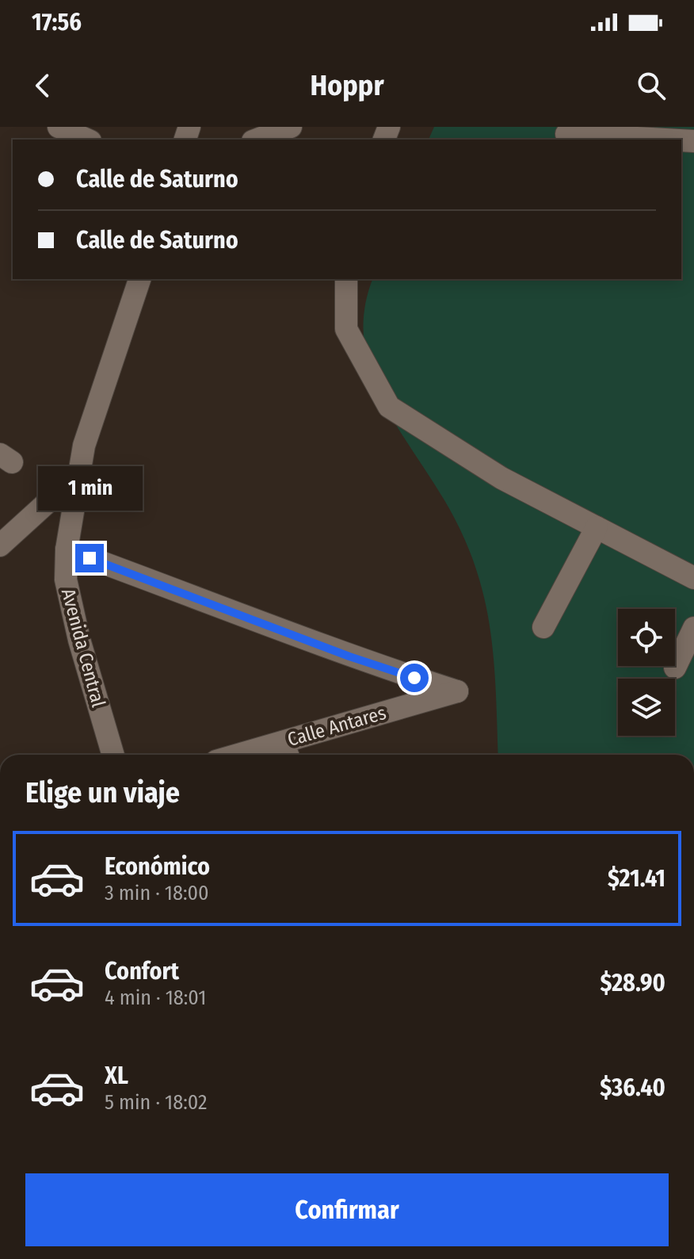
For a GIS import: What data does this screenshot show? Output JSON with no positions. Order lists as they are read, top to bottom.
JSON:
{
  "streets": {
    "street": ["Avenida Central", "Calle Antares"]
  },
  "crossings": [
    ["Avenida Central", "Calle Antares"]
  ],
  "page": {
    "status": "17:56",
    "header": "Hoppr",
    "banner": ["Calle de Saturno", "Calle de Saturno"],
    "bubble": "1 min",
    "heading": "Elige un viaje",
    "list": [
      {
        "name": "Económico",
        "note": "3 min · 18:00",
        "value": "$21.41"
      },
      {
        "name": "Confort",
        "note": "4 min · 18:01",
        "value": "$28.90"
      },
      {
        "name": "XL",
        "note": "5 min · 18:02",
        "value": "$36.40"
      }
    ],
    "buttons": "Confirmar"
  }
}
